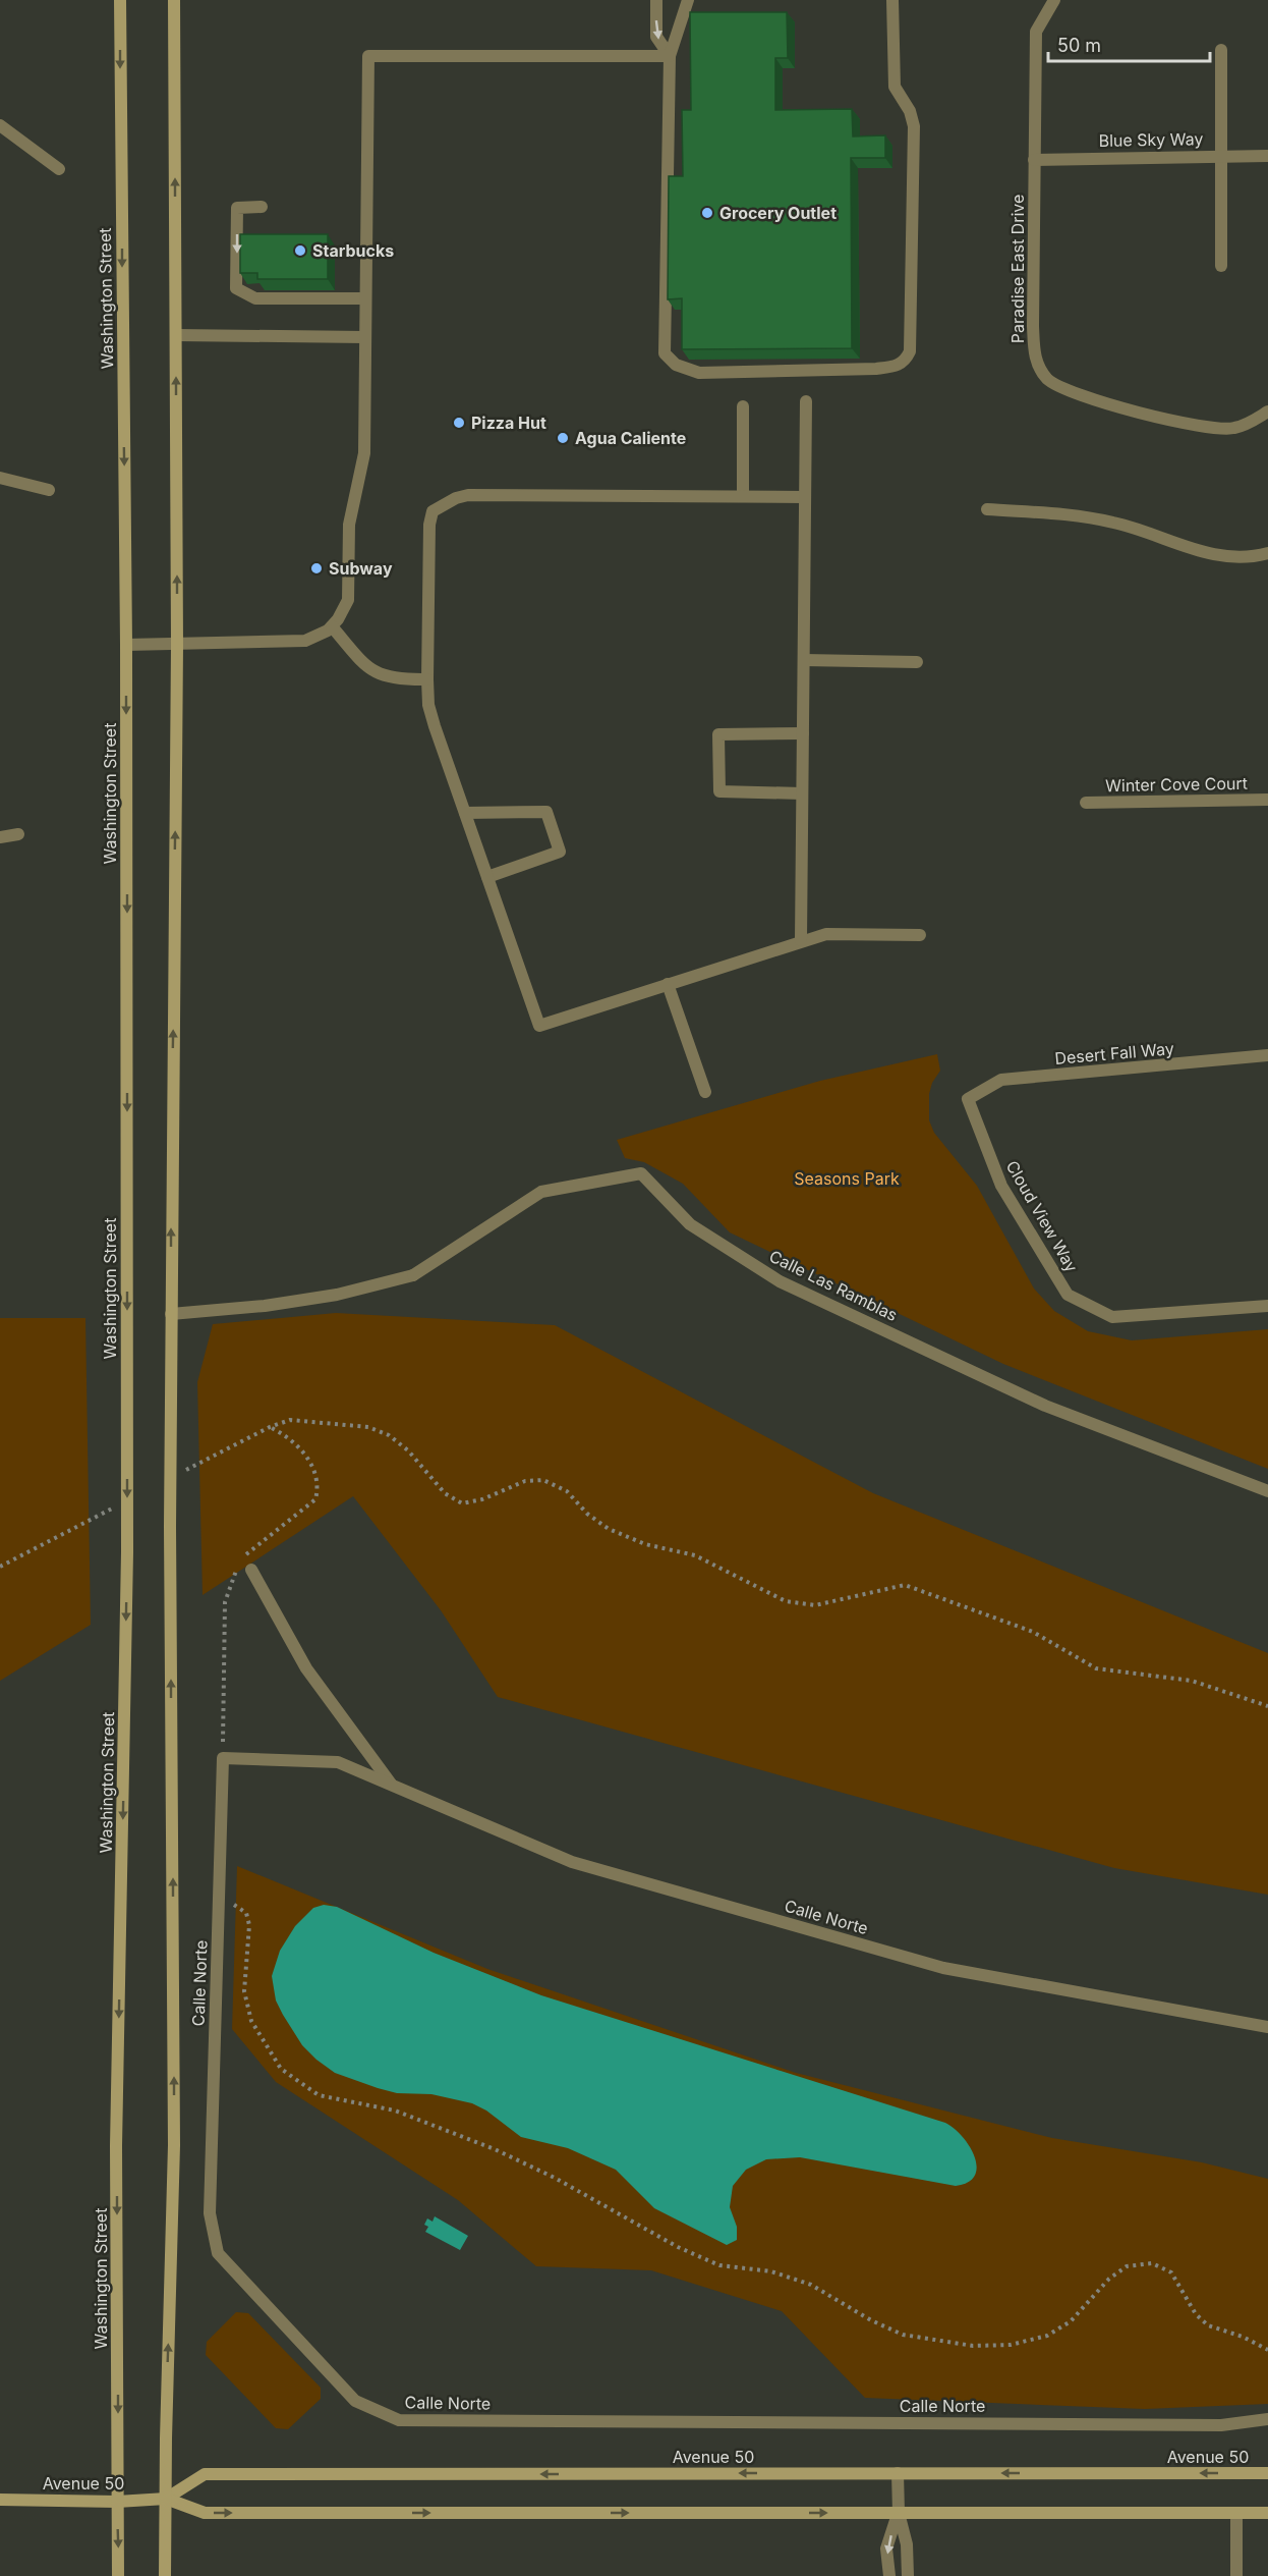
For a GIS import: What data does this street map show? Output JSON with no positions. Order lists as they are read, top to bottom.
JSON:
{
  "streets": {
    "main road": ["Washington Street", "Avenue 50"],
    "street": [
      "Blue Sky Way",
      "Paradise East Drive",
      "Winter Cove Court",
      "Desert Fall Way",
      "Cloud View Way",
      "Calle Las Ramblas",
      "Calle Norte"
    ]
  },
  "crossings": [
    ["Blue Sky Way", "Paradise East Drive"],
    ["Washington Street", "Avenue 50"],
    ["Desert Fall Way", "Cloud View Way"]
  ],
  "parks": ["Seasons Park"],
  "places": [
    "Grocery Outlet",
    "Starbucks",
    "Pizza Hut",
    "Agua Caliente",
    "Subway"
  ],
  "scale_bar": "50 m"
}
